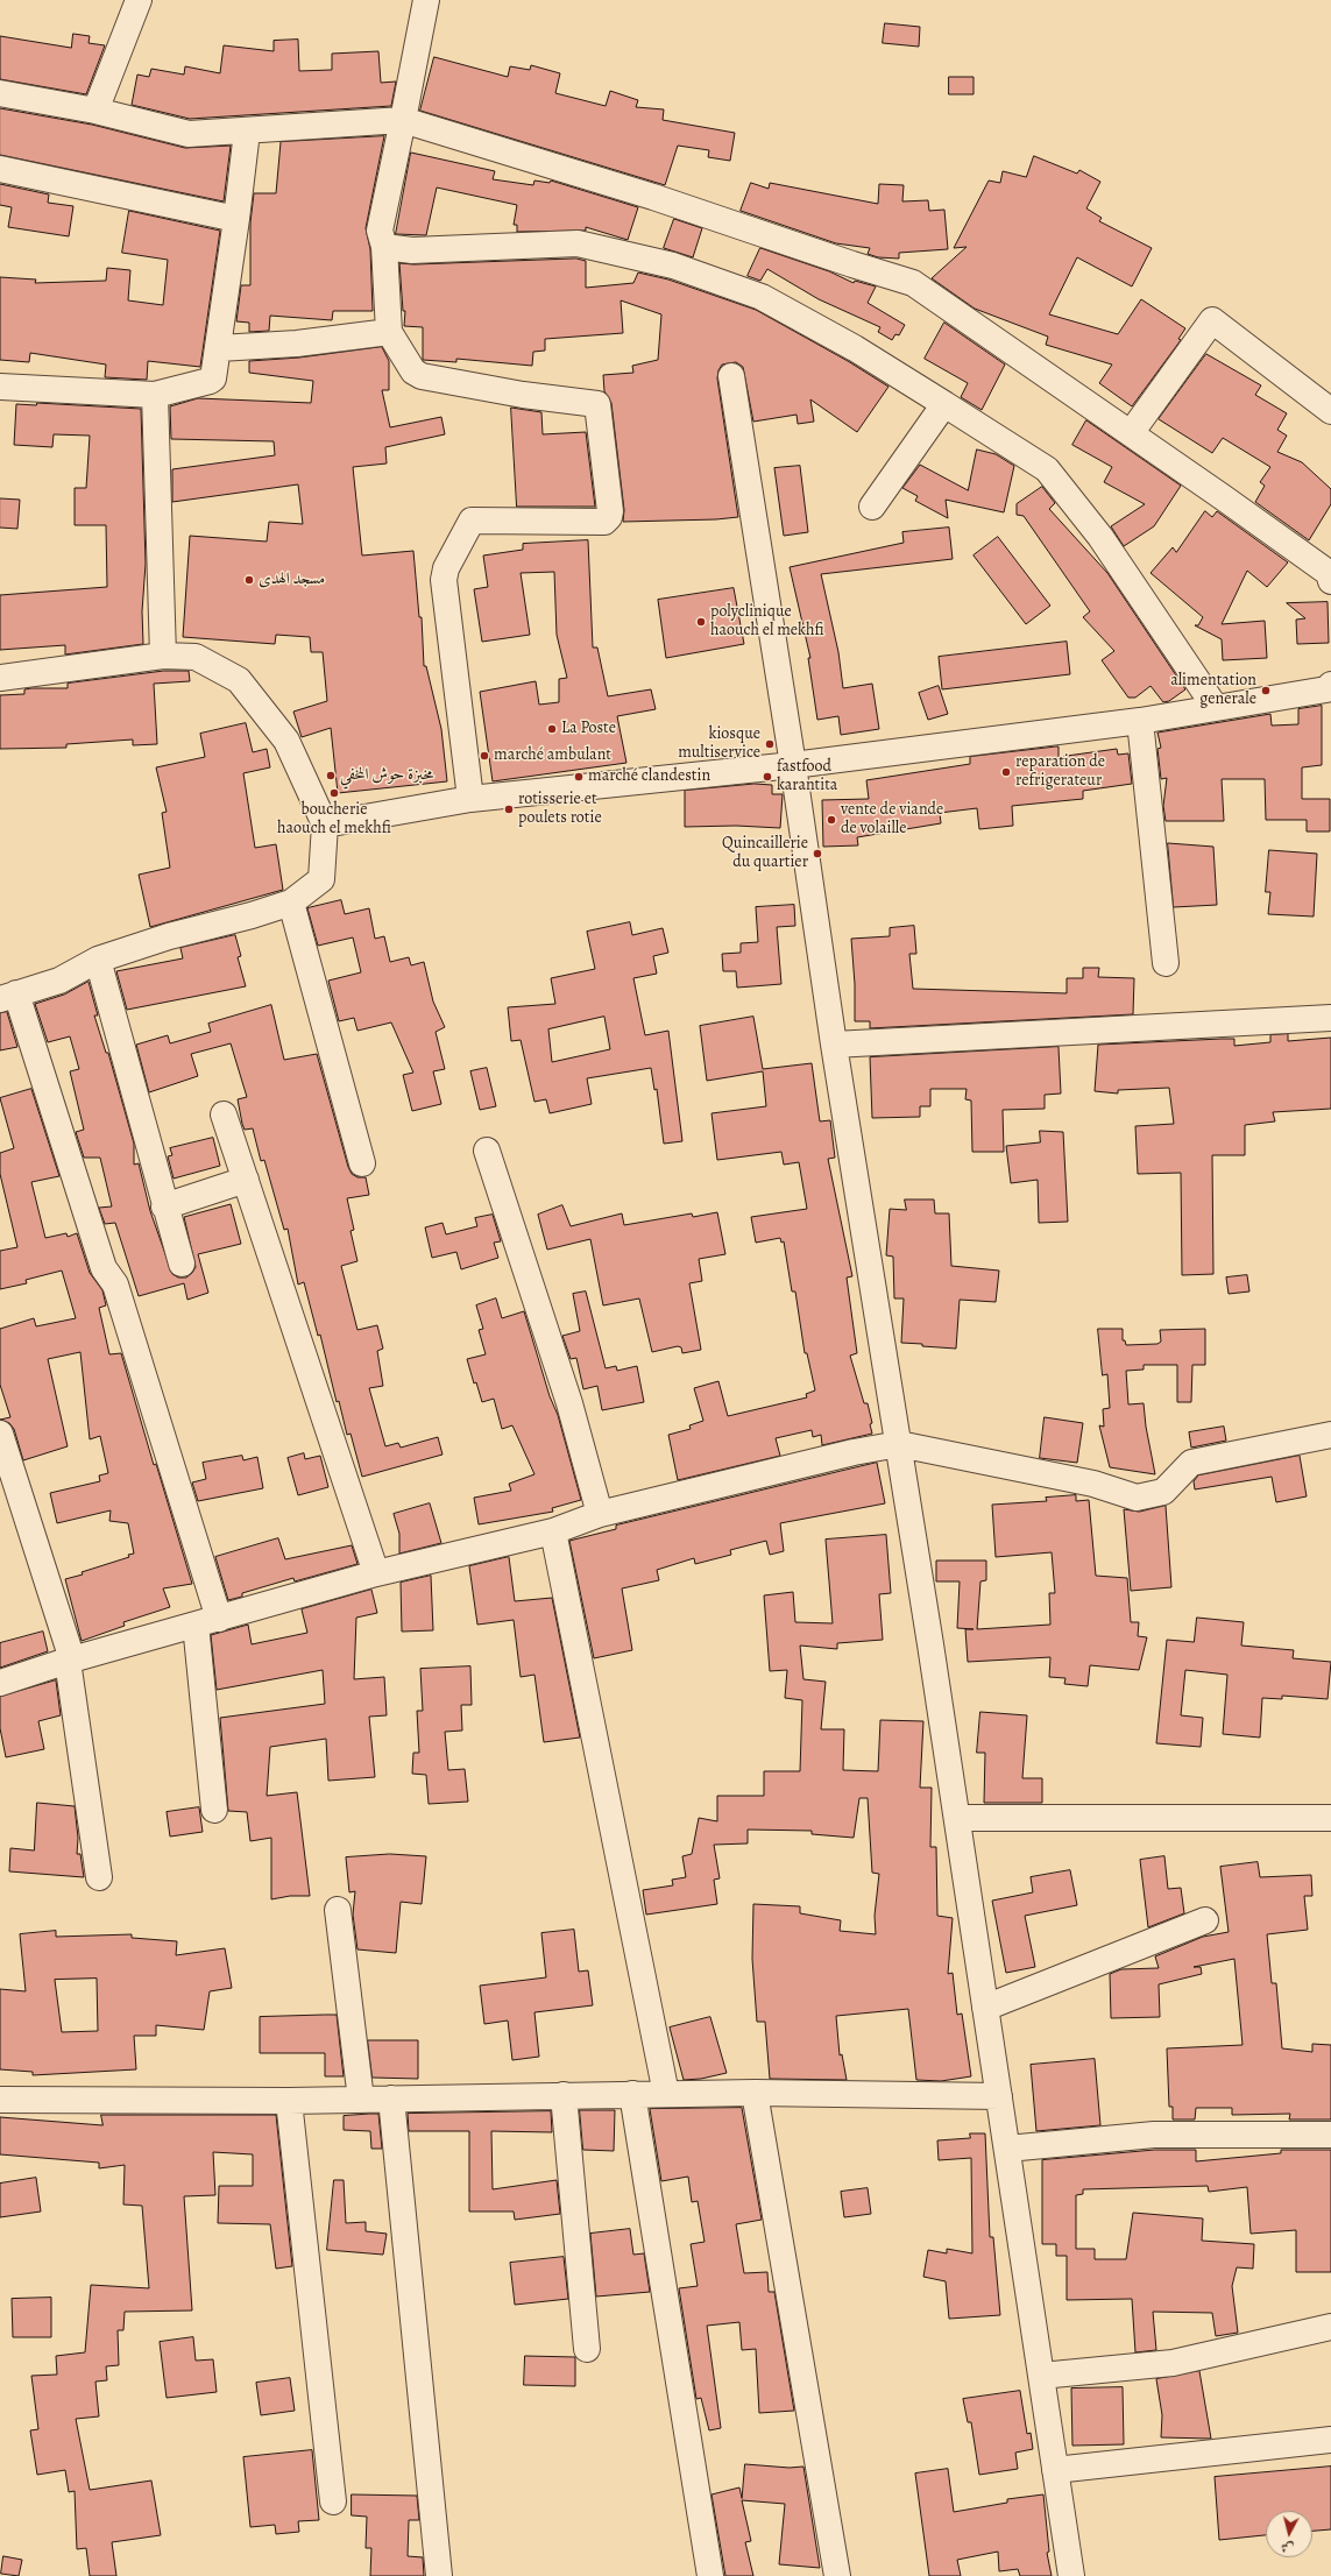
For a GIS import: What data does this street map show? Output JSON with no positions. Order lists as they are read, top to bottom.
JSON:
{
  "places": [
    "مسجد الهدى",
    "polyclinique haouch el mekhfi",
    "alimentation generale",
    "La Poste",
    "kiosque multiservice",
    "marché ambulant",
    "reparation de refrigerateur",
    "مخبزة حوش المخفي",
    "marché clandestin",
    "fastfood karantita",
    "boucherie haouch el mekhfi",
    "rotisserie et poulets rotie",
    "vente de viande de volaille",
    "Quincaillerie du quartier"
  ],
  "north": "bottom"
}
